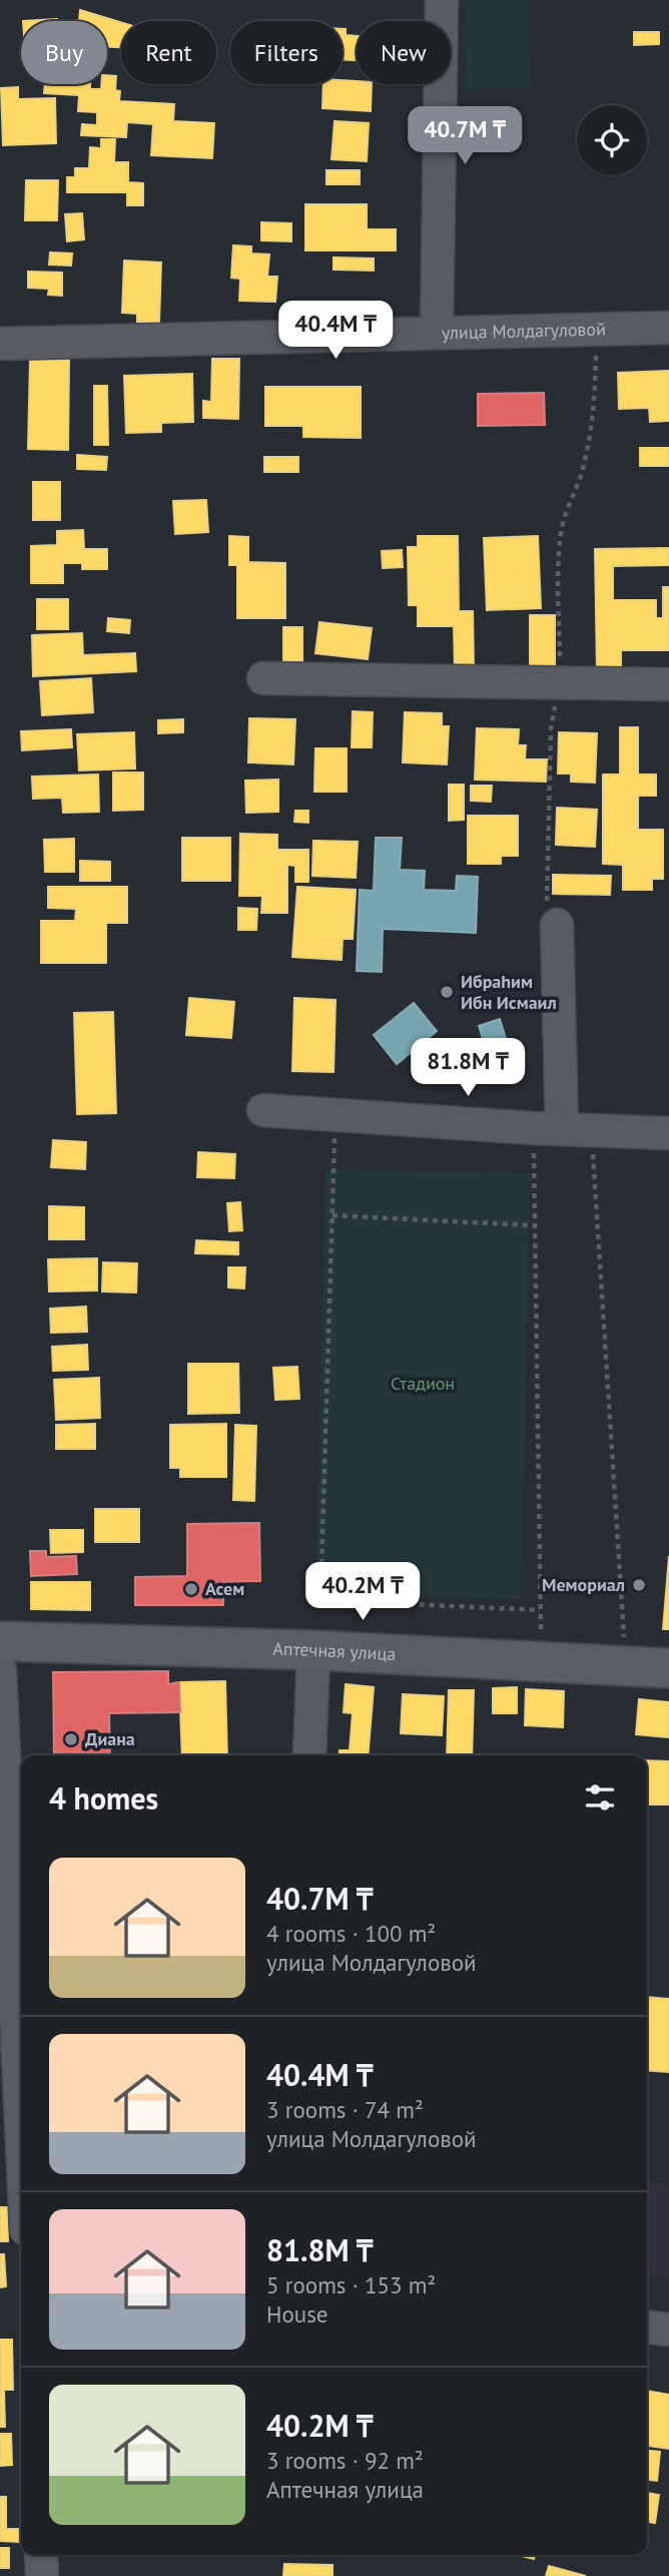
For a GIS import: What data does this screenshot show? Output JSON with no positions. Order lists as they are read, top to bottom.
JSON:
{
  "streets": {
    "main road": ["Аптечная улица"],
    "street": ["улица Молдагуловой"]
  },
  "parks": ["Стадион"],
  "places": [
    "Ибраһим Ибн Исмаил",
    "Мемориал",
    "Асем",
    "Диана"
  ],
  "page": {
    "chip": [
      "Buy",
      "Rent",
      "Filters",
      "New"
    ],
    "price": [
      "40.7M ₸",
      "40.4M ₸",
      "81.8M ₸",
      "40.2M ₸"
    ],
    "heading": "4 homes",
    "list": [
      {
        "name": "40.7M ₸",
        "note": "4 rooms · 100 m² · улица Молдагуловой"
      },
      {
        "name": "40.4M ₸",
        "note": "3 rooms · 74 m² · улица Молдагуловой"
      },
      {
        "name": "81.8M ₸",
        "note": "5 rooms · 153 m² · House"
      },
      {
        "name": "40.2M ₸",
        "note": "3 rooms · 92 m² · Аптечная улица"
      }
    ]
  }
}
